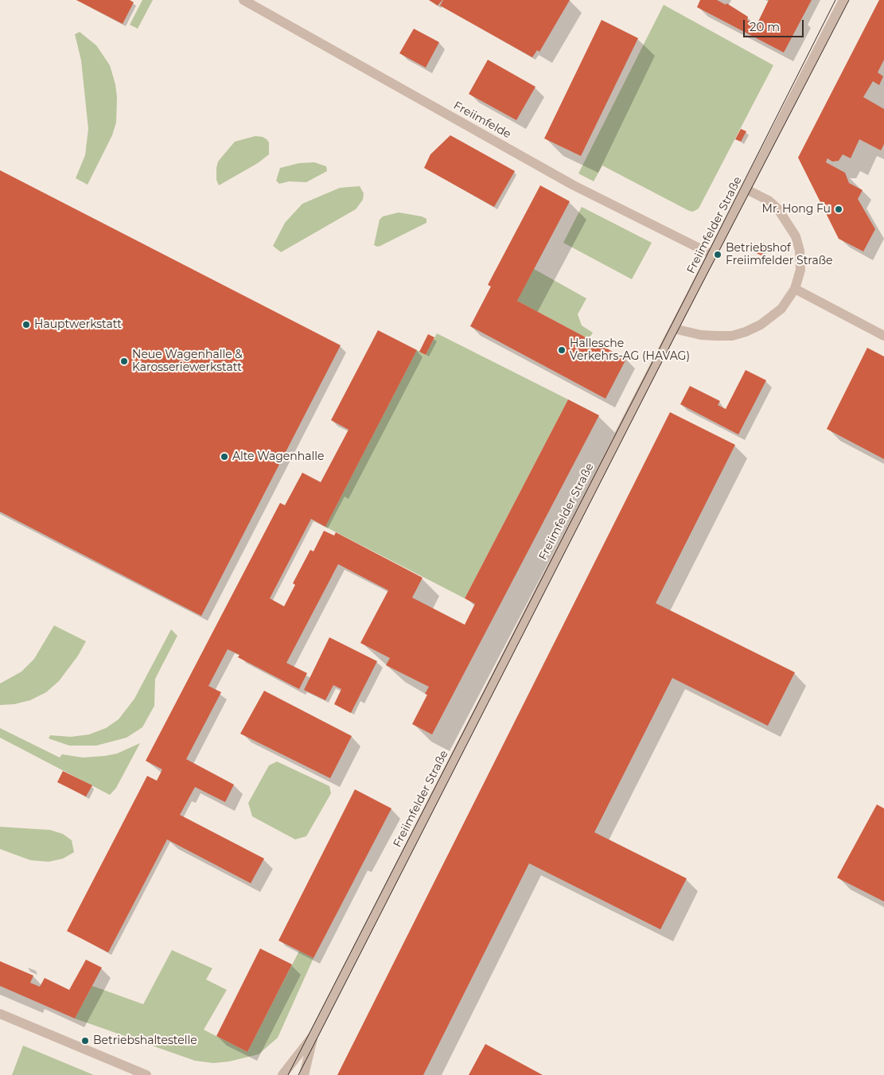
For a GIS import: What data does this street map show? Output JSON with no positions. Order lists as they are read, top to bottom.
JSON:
{
  "streets": {
    "street": ["Freiimfelde", "Freiimfelder Straße"]
  },
  "crossings": [
    ["Freiimfelde", "Freiimfelder Straße"]
  ],
  "places": [
    "Mr. Hong Fu",
    "Betriebshof Freiimfelder Straße",
    "Hauptwerkstatt",
    "Hallesche Verkehrs-AG (HAVAG)",
    "Neue Wagenhalle & Karosseriewerkstatt",
    "Alte Wagenhalle",
    "Betriebshaltestelle"
  ],
  "scale_bar": "20 m"
}
